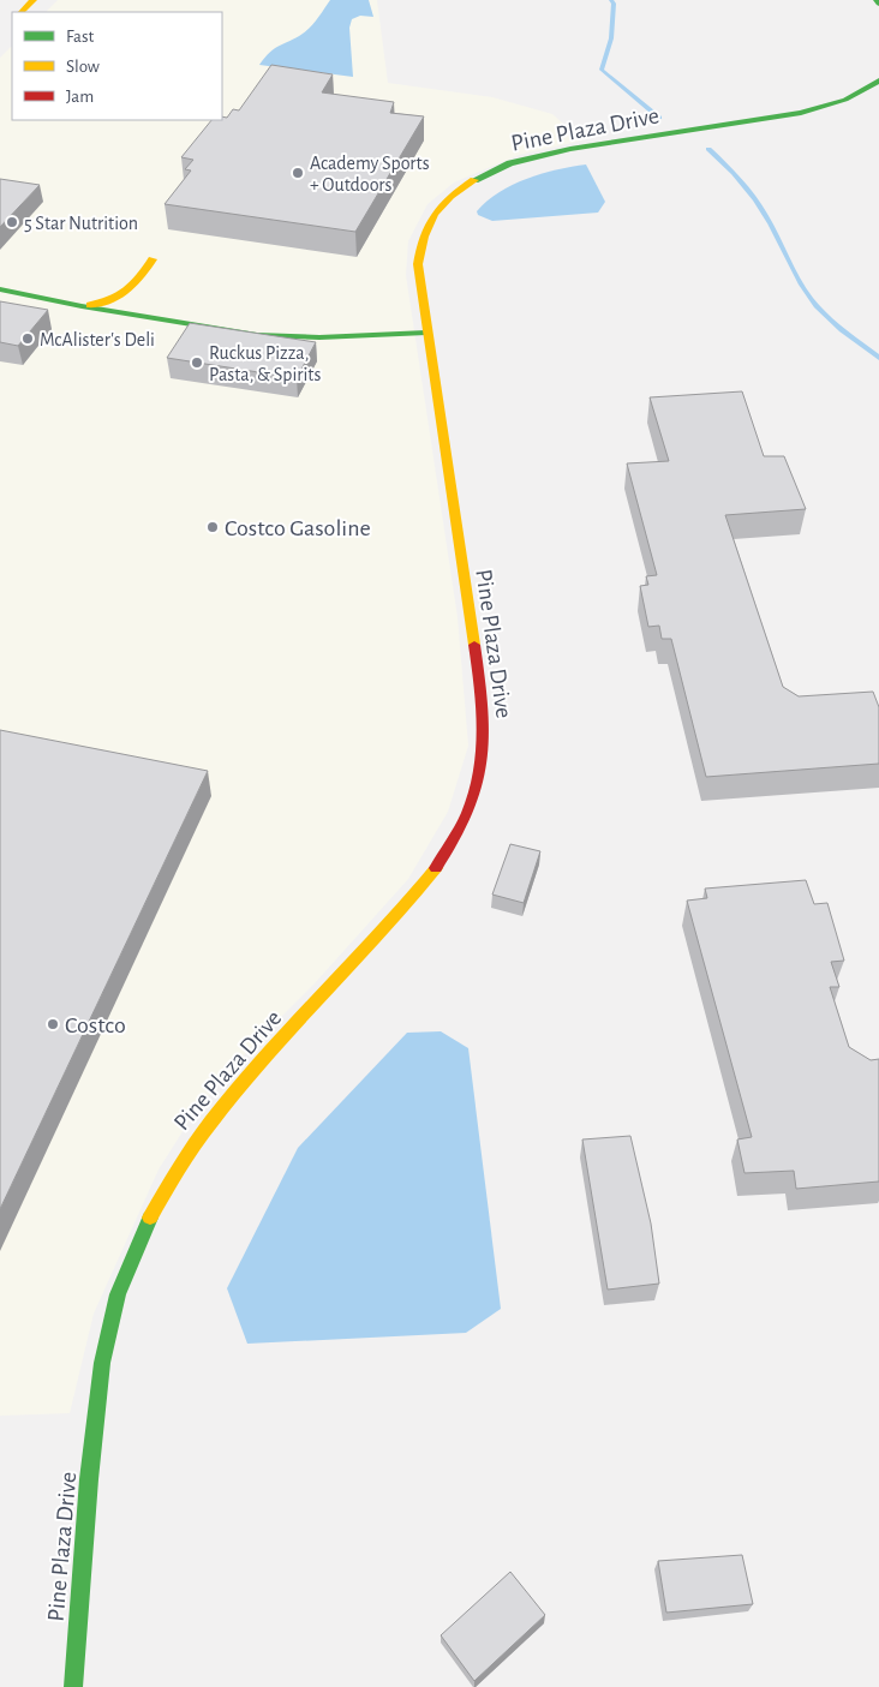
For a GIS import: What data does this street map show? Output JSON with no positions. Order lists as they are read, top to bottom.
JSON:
{
  "streets": {
    "main road": ["Pine Plaza Drive"]
  },
  "places": [
    "Academy Sports + Outdoors",
    "5 Star Nutrition",
    "McAlister's Deli",
    "Ruckus Pizza, Pasta, & Spirits",
    "Costco Gasoline",
    "Costco"
  ],
  "legend": ["Fast", "Slow", "Jam"]
}
